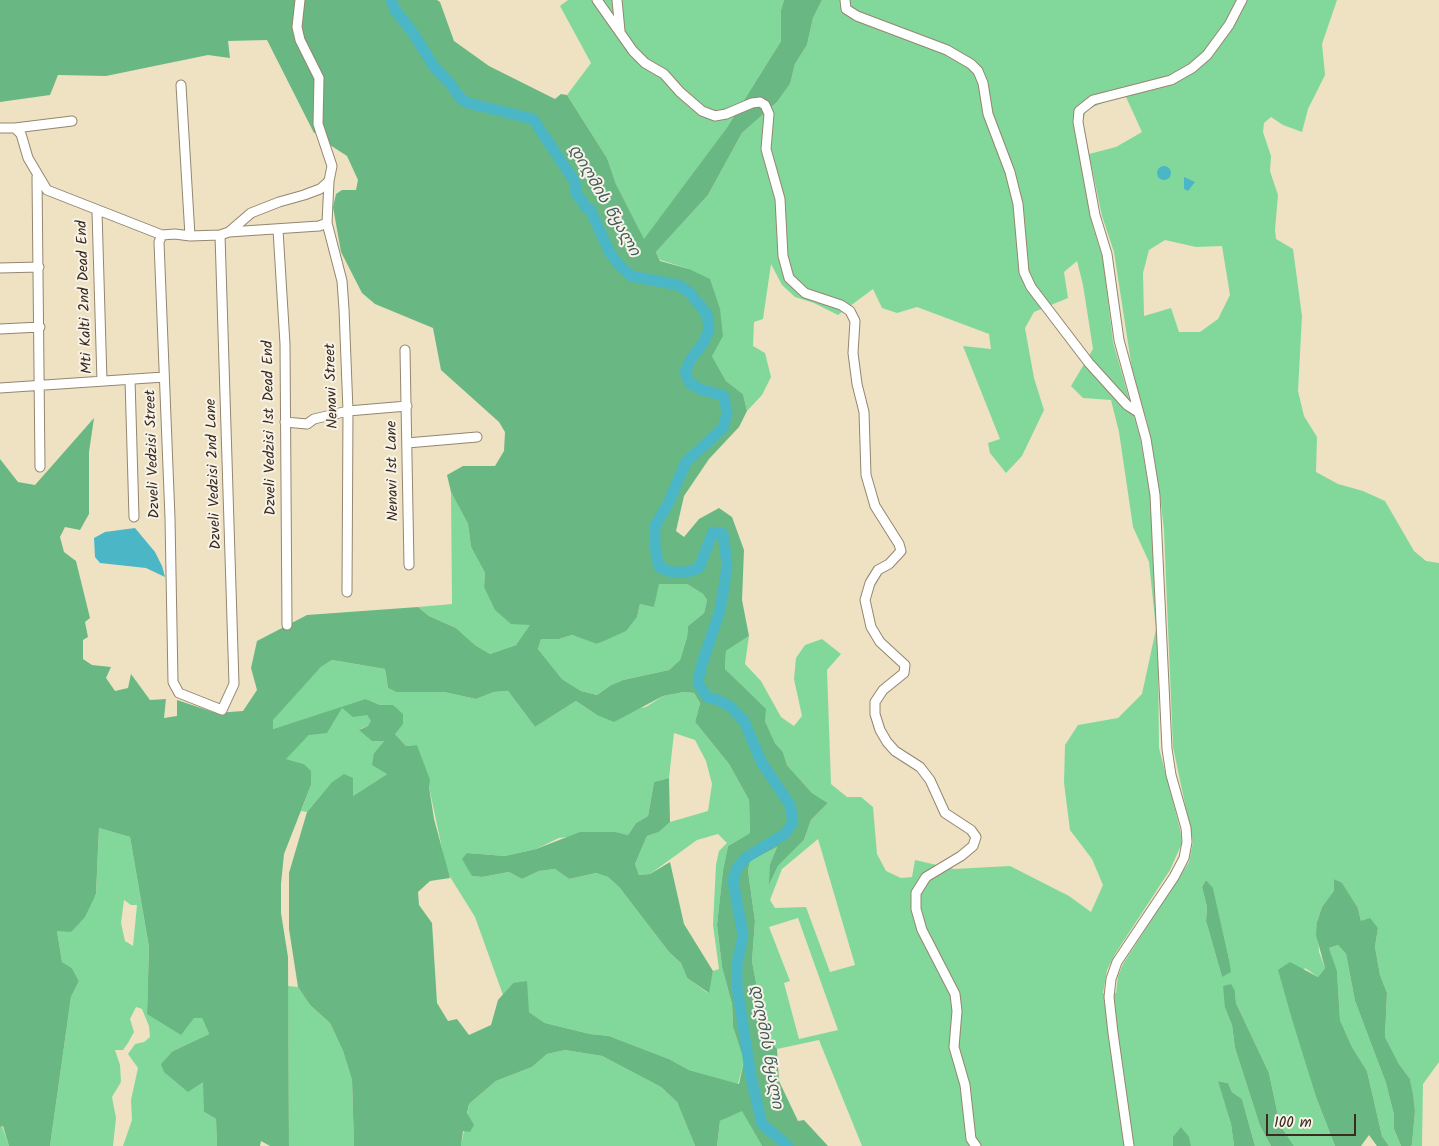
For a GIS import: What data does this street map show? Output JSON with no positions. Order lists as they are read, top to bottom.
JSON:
{
  "streets": {
    "street": [
      "Mti Kalti 2nd Dead End",
      "Nenavi Street",
      "Dzveli Vedzisi 1st Dead End",
      "Dzveli Vedzisi Street",
      "Nenavi 1st Lane",
      "Dzveli Vedzisi 2nd Lane"
    ]
  },
  "crossings": [
    ["Nenavi Street", "Nenavi 1st Lane"],
    ["Dzveli Vedzisi 1st Dead End", "Nenavi 1st Lane"],
    ["Dzveli Vedzisi Street", "Dzveli Vedzisi 2nd Lane"]
  ],
  "water": ["დიღმის წყალი"],
  "scale_bar": "100 m"
}
